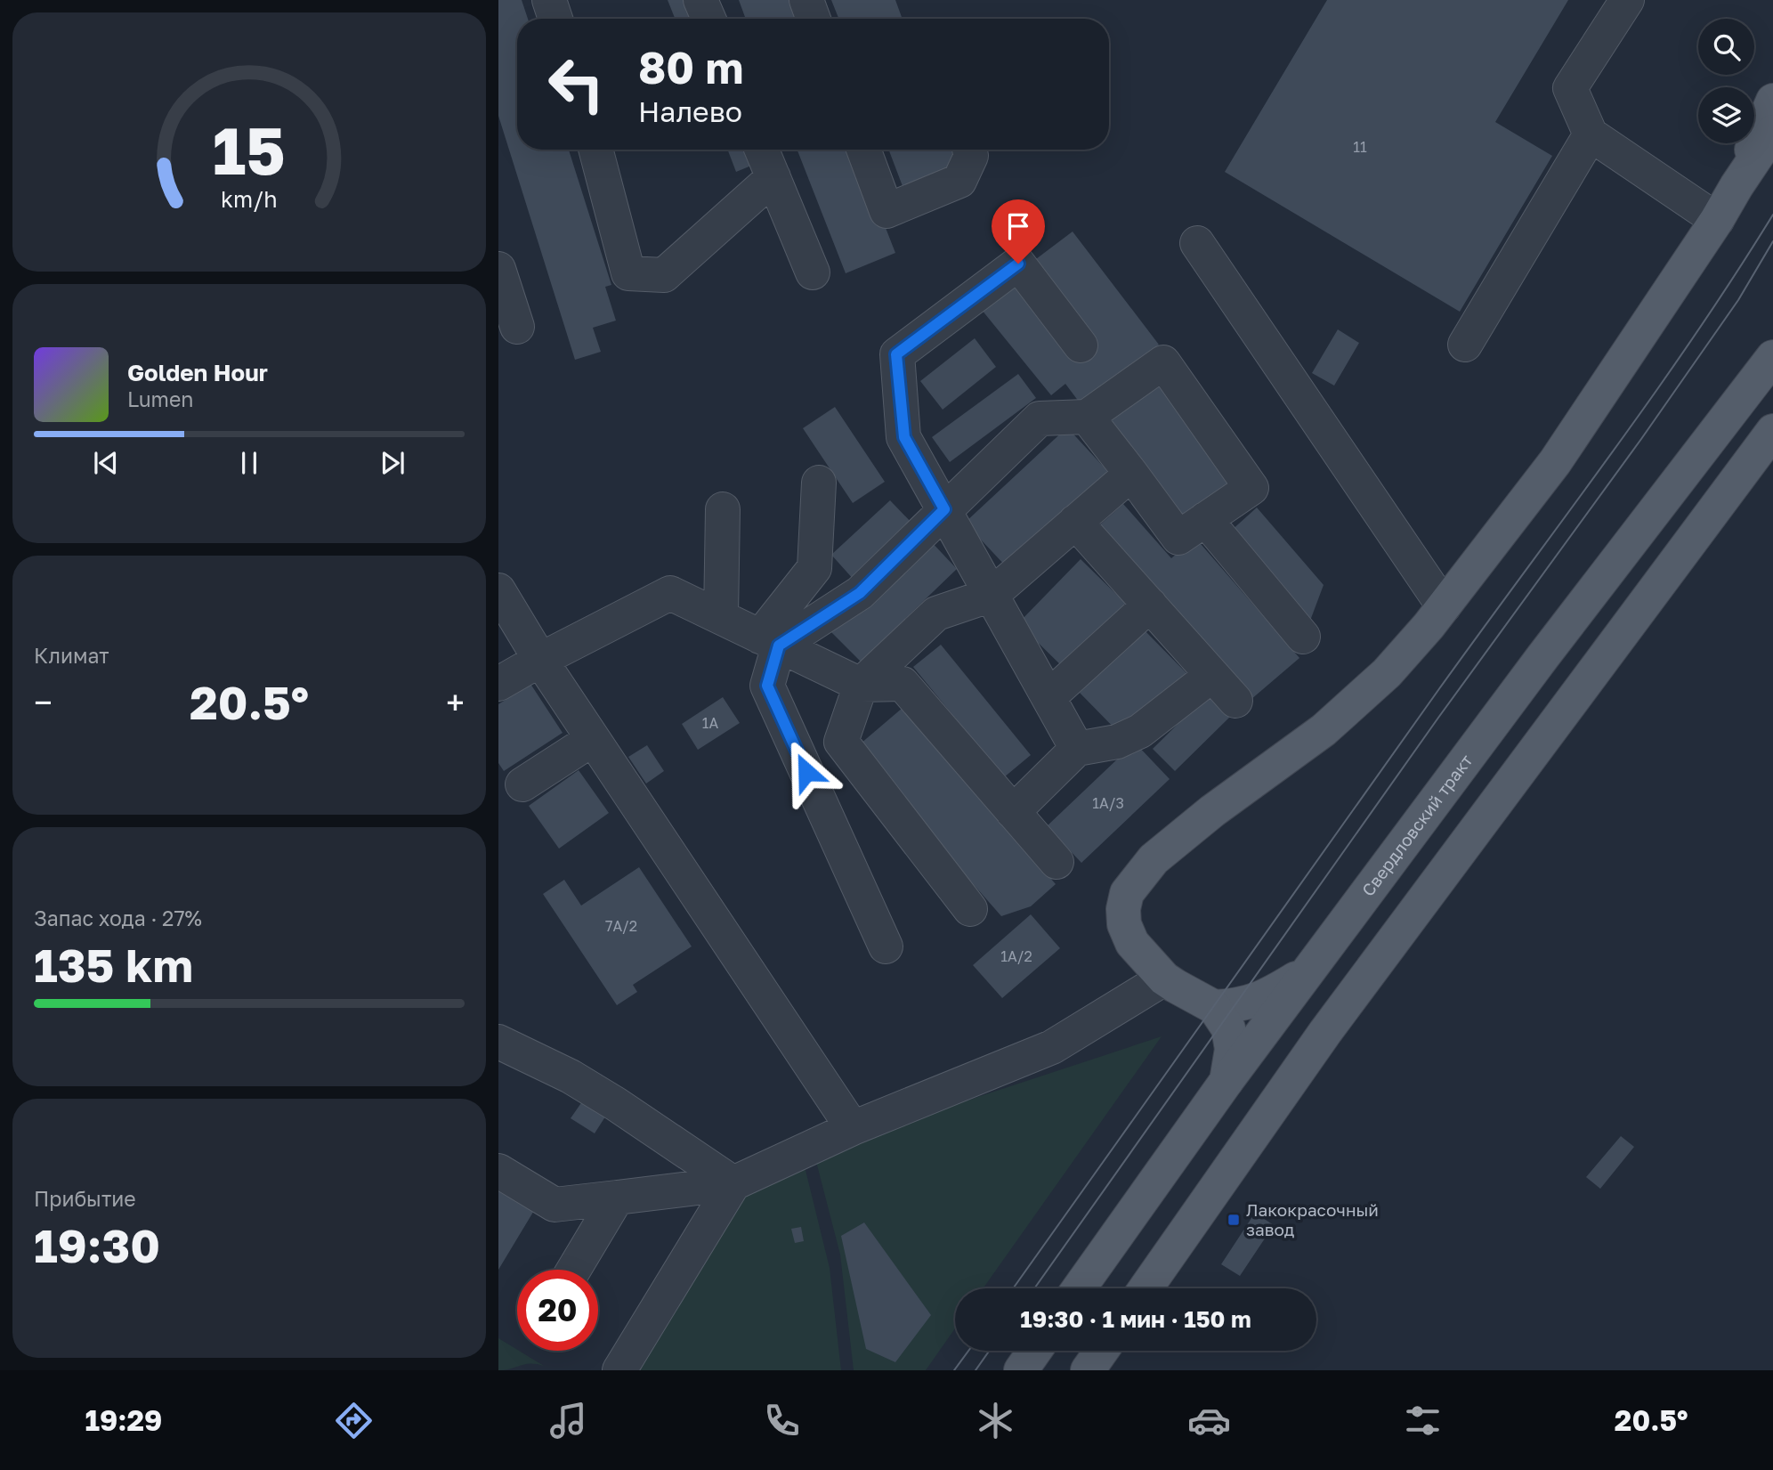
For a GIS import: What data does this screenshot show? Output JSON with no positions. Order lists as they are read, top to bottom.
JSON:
{
  "streets": {
    "main road": ["Свердловский тракт"]
  },
  "places": {
    "transit": ["Лакокрасочный завод"]
  },
  "house_numbers": [
    "11",
    "1А",
    "1А/3",
    "7А/2",
    "1А/2"
  ],
  "page": {
    "turn": ["80 m", "Налево"],
    "song": ["Golden Hour", "Lumen"],
    "tile": [
      "Климат",
      ["Запас хода · 27%", "135 km"],
      ["Прибытие", "19:30"]
    ],
    "heat": ["−", "20.5°", "+"],
    "limit": "20",
    "trip": "19:30 · 1 мин · 150 m",
    "tabs": ["19:29", "20.5°"],
    "gauge": ["15", "km/h"]
  }
}
